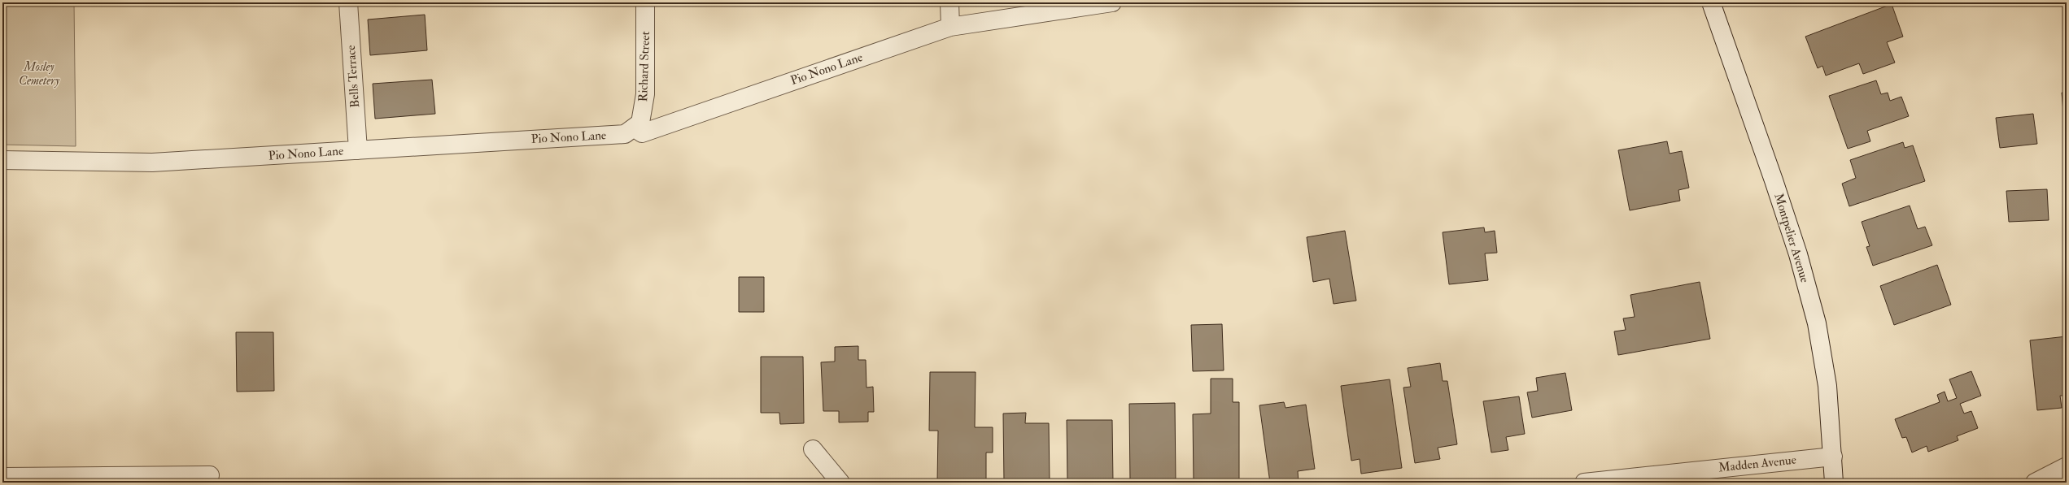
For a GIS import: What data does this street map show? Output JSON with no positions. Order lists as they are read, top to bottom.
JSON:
{
  "streets": {
    "street": [
      "Richard Street",
      "Pio Nono Lane",
      "Bells Terrace",
      "Montpelier Avenue",
      "Madden Avenue"
    ]
  },
  "crossings": [
    ["Richard Street", "Pio Nono Lane"],
    ["Pio Nono Lane", "Bells Terrace"],
    ["Montpelier Avenue", "Madden Avenue"]
  ],
  "parks": ["Mosley Cemetery"]
}
